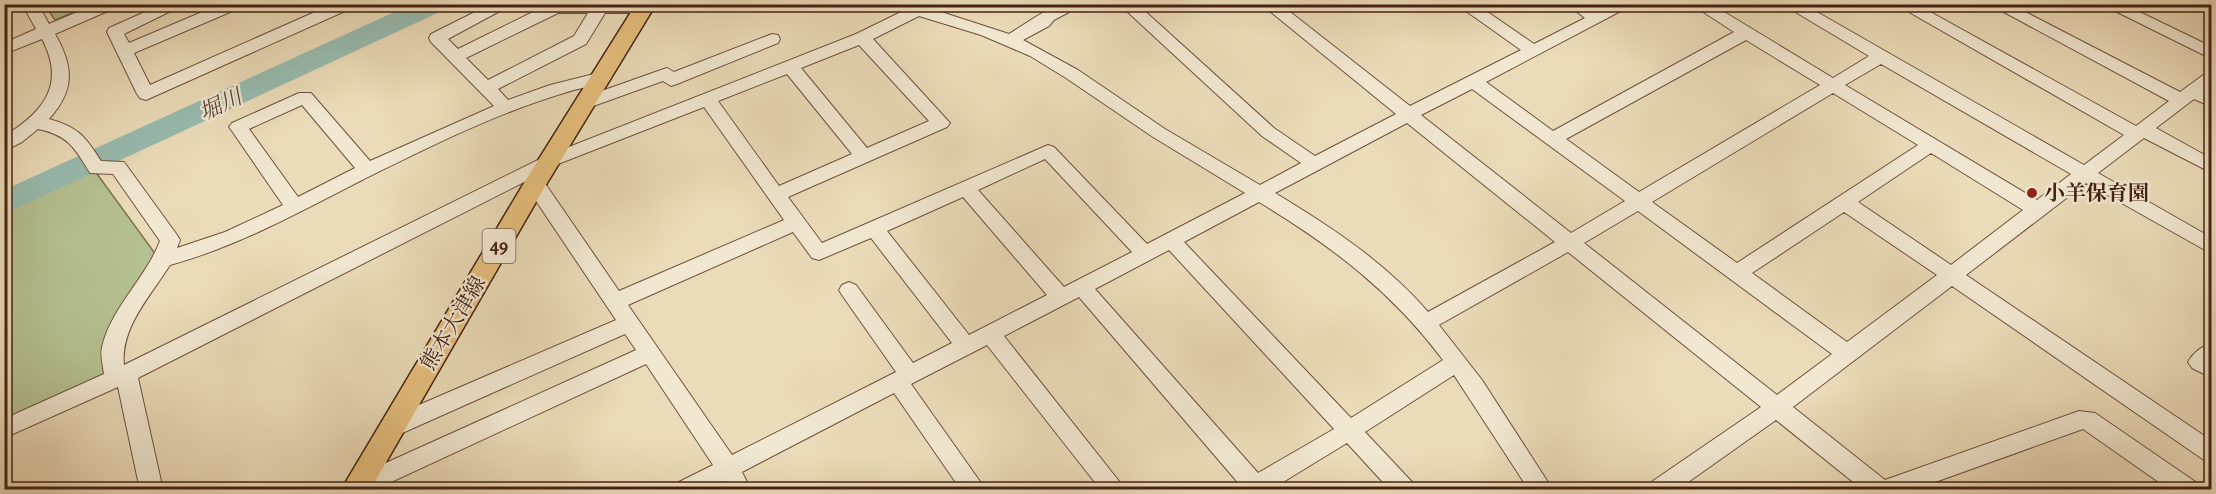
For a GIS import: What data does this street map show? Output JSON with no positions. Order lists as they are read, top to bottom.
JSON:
{
  "streets": {
    "main road": ["49", "熊本大津線"]
  },
  "water": ["堀川"],
  "places": ["小羊保育園"]
}
